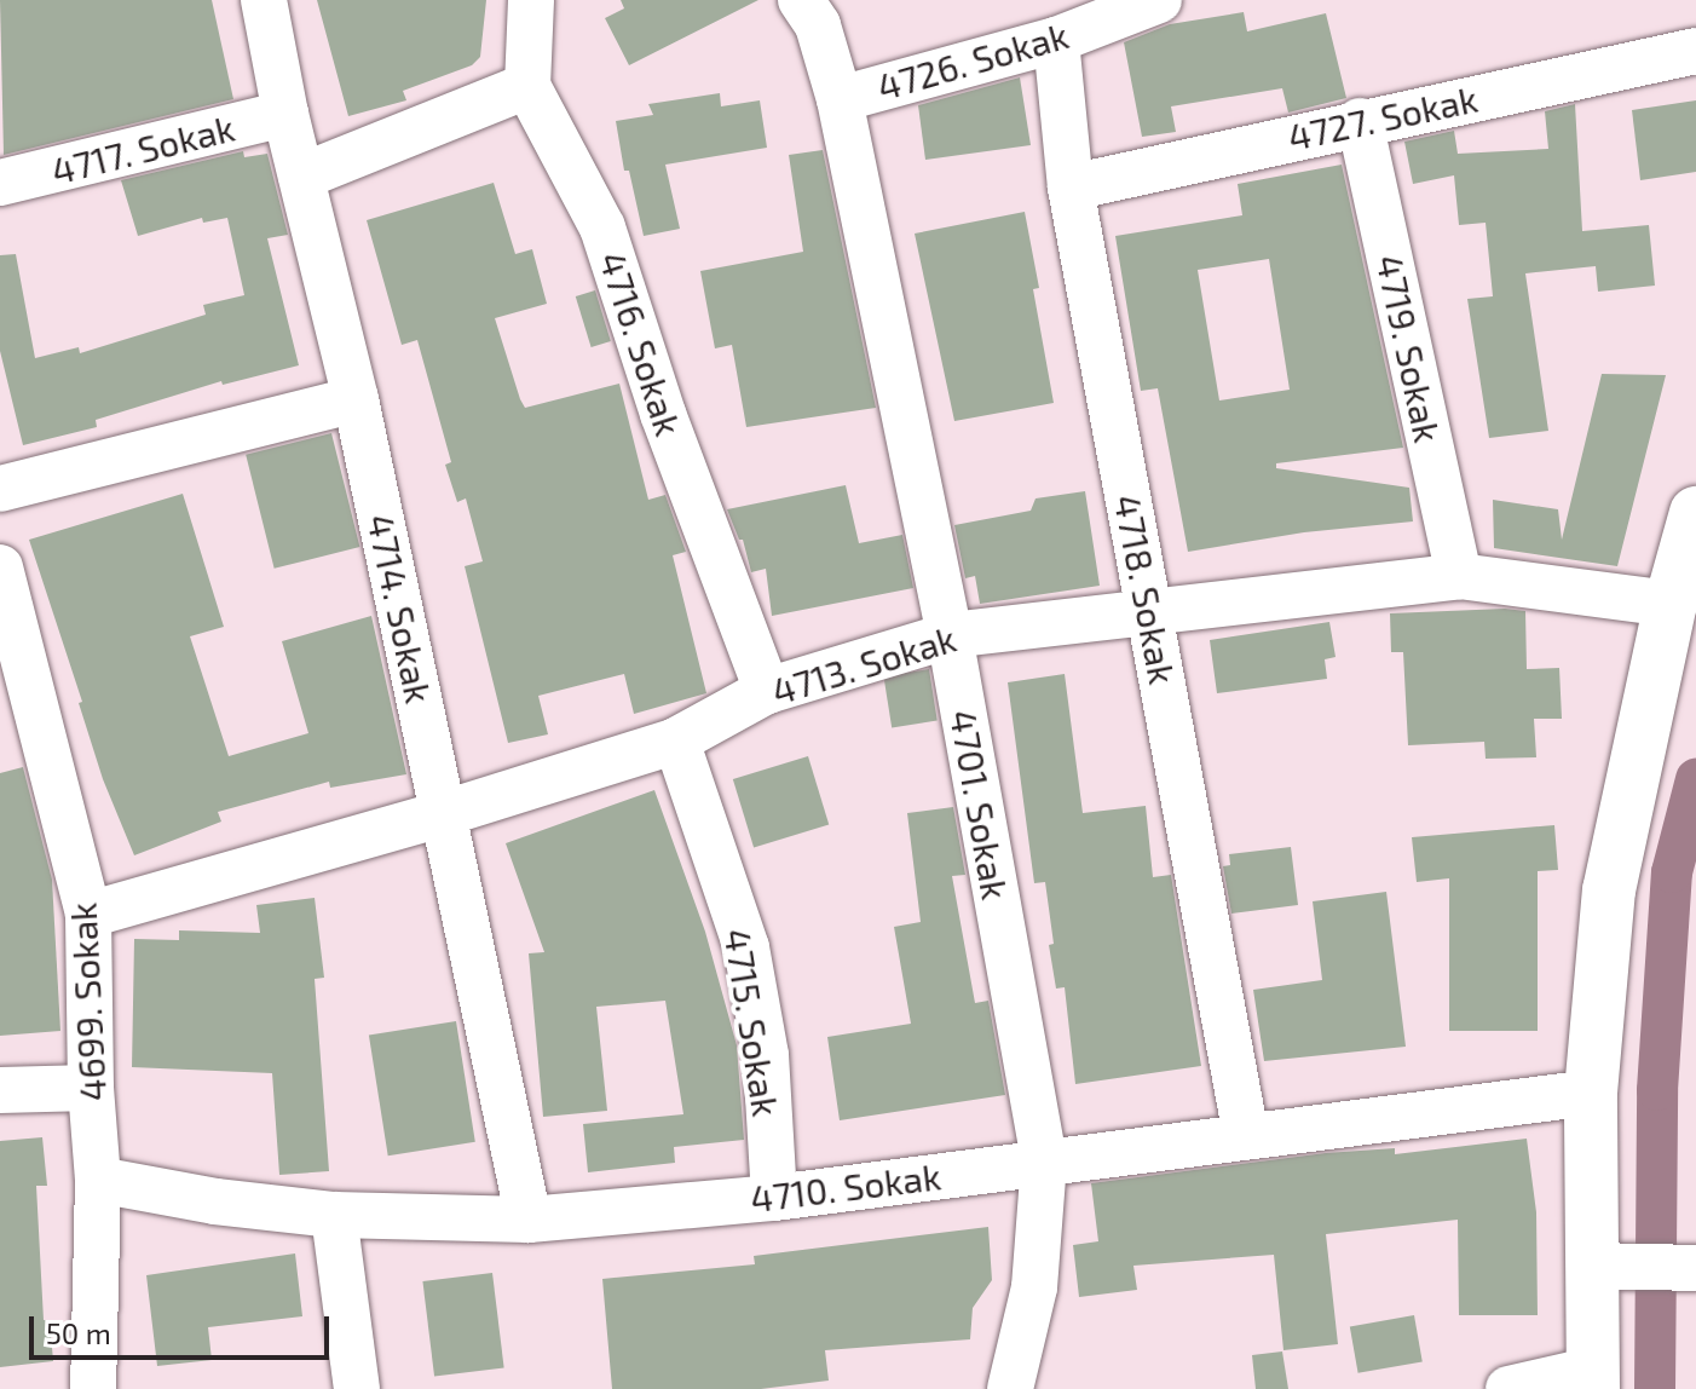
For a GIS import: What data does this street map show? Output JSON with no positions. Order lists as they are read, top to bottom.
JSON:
{
  "streets": {
    "street": [
      "4726. Sokak",
      "4727. Sokak",
      "4717. Sokak",
      "4716. Sokak",
      "4719. Sokak",
      "4718. Sokak",
      "4714. Sokak",
      "4713. Sokak",
      "4701. Sokak",
      "4699. Sokak",
      "4715. Sokak",
      "4710. Sokak"
    ]
  },
  "crossings": [
    ["4726. Sokak", "4718. Sokak"],
    ["4726. Sokak", "4701. Sokak"],
    ["4727. Sokak", "4719. Sokak"],
    ["4727. Sokak", "4718. Sokak"],
    ["4717. Sokak", "4714. Sokak"],
    ["4716. Sokak", "4713. Sokak"],
    ["4719. Sokak", "4713. Sokak"],
    ["4718. Sokak", "4713. Sokak"],
    ["4718. Sokak", "4710. Sokak"],
    ["4714. Sokak", "4713. Sokak"],
    ["4714. Sokak", "4710. Sokak"],
    ["4713. Sokak", "4701. Sokak"],
    ["4713. Sokak", "4699. Sokak"],
    ["4713. Sokak", "4715. Sokak"],
    ["4701. Sokak", "4710. Sokak"],
    ["4699. Sokak", "4710. Sokak"],
    ["4715. Sokak", "4710. Sokak"]
  ],
  "scale_bar": "50 m"
}
